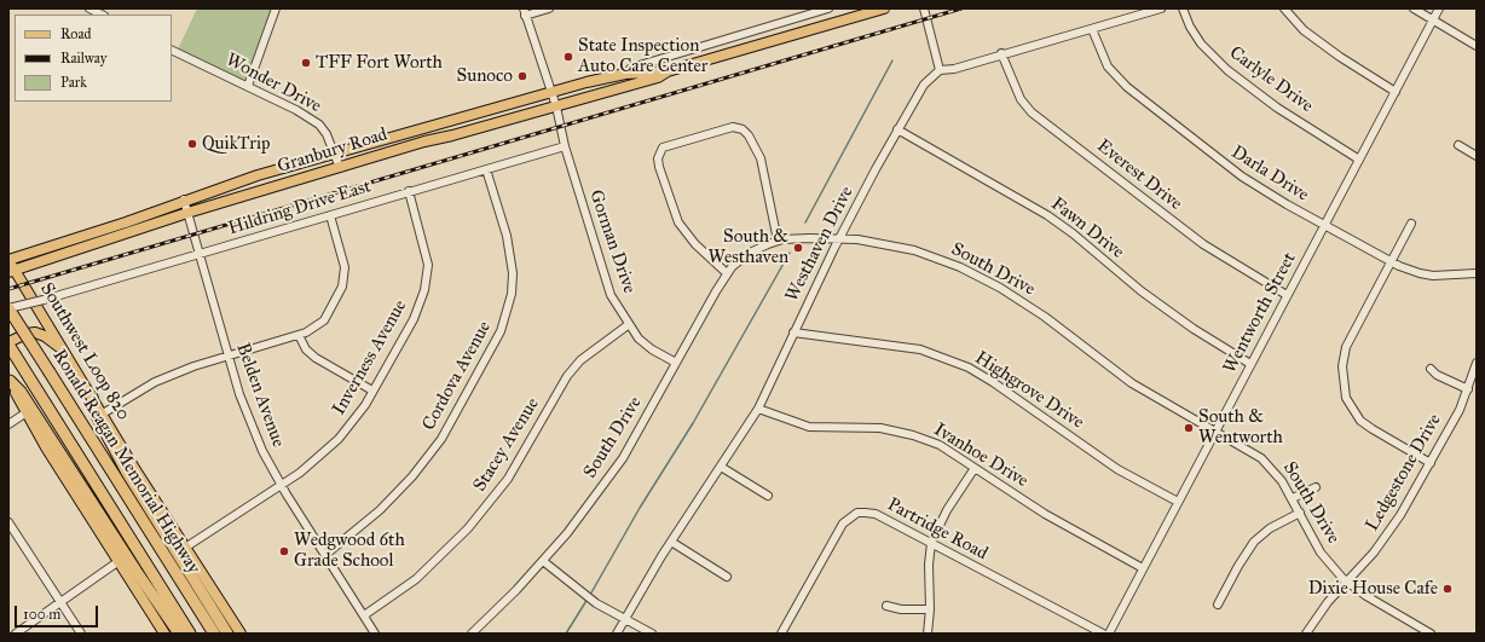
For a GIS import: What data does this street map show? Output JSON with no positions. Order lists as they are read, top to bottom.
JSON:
{
  "streets": {
    "highway": ["Ronald Reagan Memorial Highway"],
    "main road": ["Granbury Road", "Southwest Loop 820"],
    "street": [
      "Carlyle Drive",
      "Wonder Drive",
      "Darla Drive",
      "Everest Drive",
      "Hildring Drive East",
      "Fawn Drive",
      "Gorman Drive",
      "Westhaven Drive",
      "South Drive",
      "Wentworth Street",
      "Inverness Avenue",
      "Cordova Avenue",
      "Highgrove Drive",
      "Belden Avenue",
      "Stacey Avenue",
      "Ivanhoe Drive",
      "Ledgestone Drive",
      "Partridge Road"
    ]
  },
  "crossings": [
    ["Carlyle Drive", "Wentworth Street"],
    ["Wonder Drive", "Granbury Road"],
    ["Granbury Road", "Gorman Drive"],
    ["Granbury Road", "Southwest Loop 820"],
    ["Granbury Road", "Belden Avenue"],
    ["Darla Drive", "Wentworth Street"],
    ["Everest Drive", "Wentworth Street"],
    ["Hildring Drive East", "Gorman Drive"],
    ["Hildring Drive East", "Inverness Avenue"],
    ["Hildring Drive East", "Cordova Avenue"],
    ["Hildring Drive East", "Belden Avenue"],
    ["Hildring Drive East", "Ronald Reagan Memorial Highway"],
    ["Fawn Drive", "Westhaven Drive"],
    ["Fawn Drive", "Wentworth Street"],
    ["Gorman Drive", "South Drive"],
    ["Gorman Drive", "Stacey Avenue"],
    ["Westhaven Drive", "South Drive"],
    ["Westhaven Drive", "Highgrove Drive"],
    ["Westhaven Drive", "Ivanhoe Drive"],
    ["South Drive", "Wentworth Street"],
    ["South Drive", "Ledgestone Drive"],
    ["Wentworth Street", "Highgrove Drive"],
    ["Wentworth Street", "Ivanhoe Drive"],
    ["Southwest Loop 820", "Inverness Avenue"],
    ["Inverness Avenue", "Belden Avenue"],
    ["Cordova Avenue", "Belden Avenue"],
    ["Belden Avenue", "Stacey Avenue"]
  ],
  "places": [
    "State Inspection Auto Care Center",
    "TFF Fort Worth",
    "Sunoco",
    "QuikTrip",
    "South & Westhaven",
    "South & Wentworth",
    "Wedgwood 6th Grade School",
    "Dixie House Cafe"
  ],
  "legend": ["Road", "Railway", "Park"],
  "scale_bar": "100 m"
}
